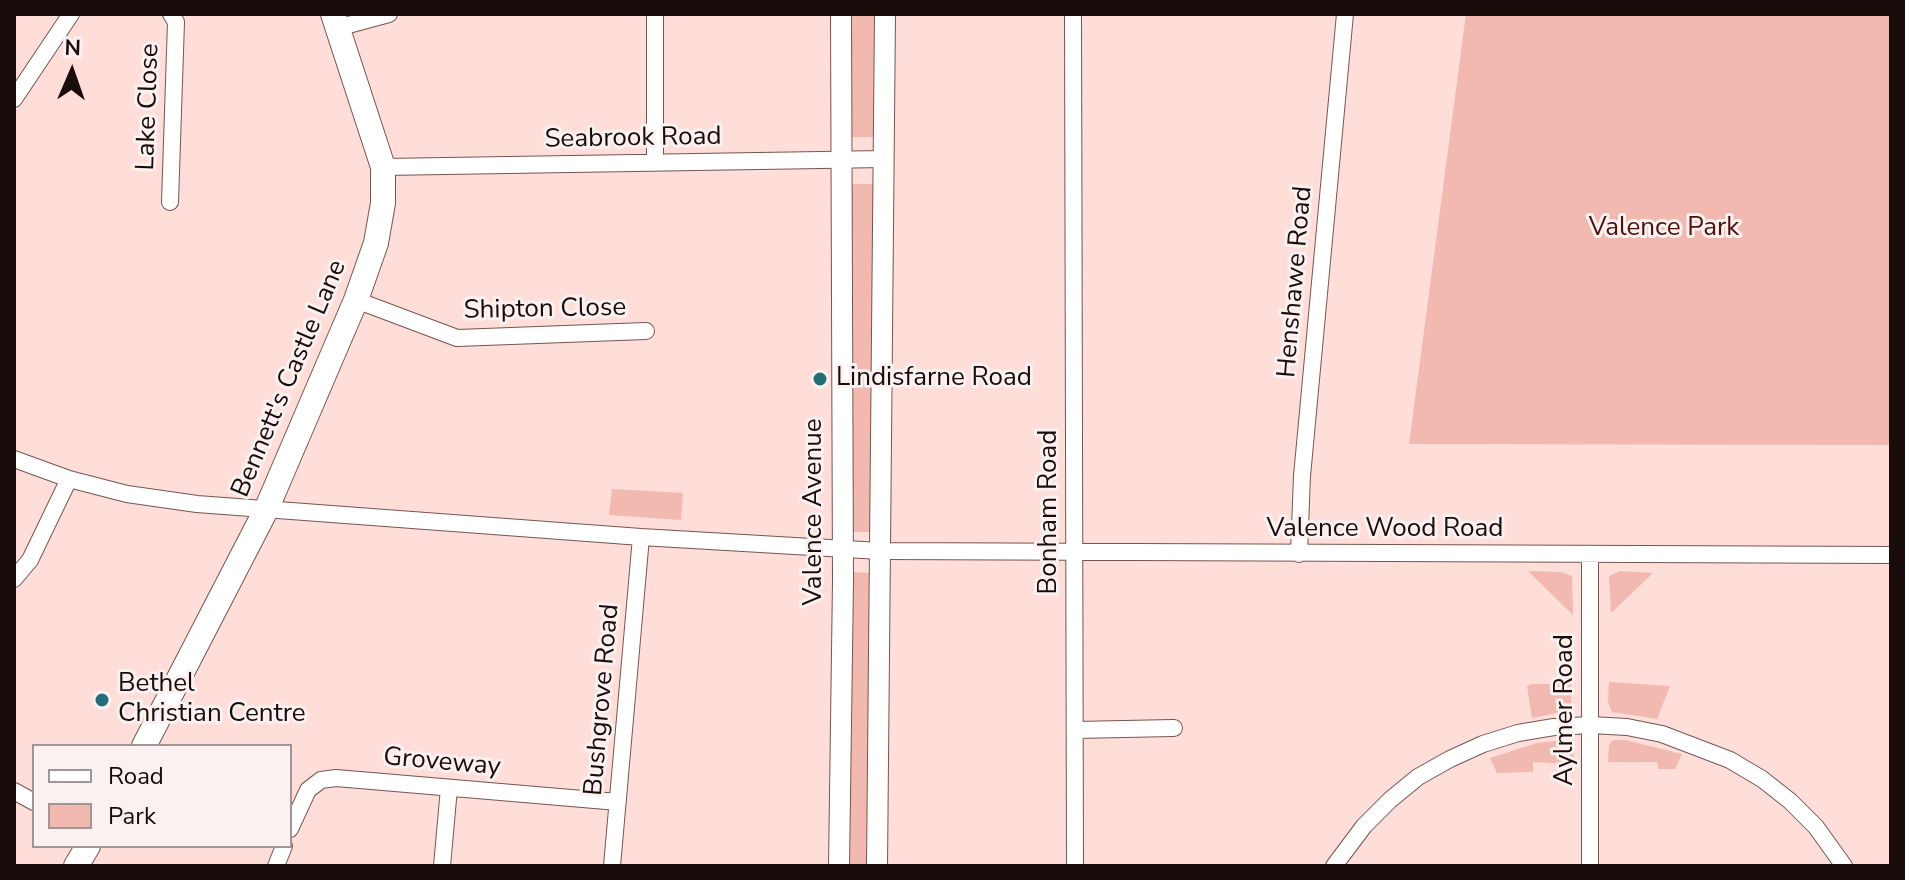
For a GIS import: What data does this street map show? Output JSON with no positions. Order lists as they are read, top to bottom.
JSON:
{
  "streets": {
    "main road": ["Bennett's Castle Lane"],
    "street": [
      "Lake Close",
      "Seabrook Road",
      "Henshawe Road",
      "Shipton Close",
      "Valence Avenue",
      "Bonham Road",
      "Valence Wood Road",
      "Bushgrove Road",
      "Aylmer Road",
      "Groveway"
    ]
  },
  "crossings": [
    ["Seabrook Road", "Bennett's Castle Lane"],
    ["Seabrook Road", "Valence Avenue"],
    ["Henshawe Road", "Valence Wood Road"],
    ["Shipton Close", "Bennett's Castle Lane"],
    ["Bonham Road", "Valence Wood Road"],
    ["Valence Wood Road", "Aylmer Road"],
    ["Bushgrove Road", "Groveway"]
  ],
  "parks": ["Valence Park"],
  "places": ["Lindisfarne Road", "Bethel Christian Centre"],
  "legend": ["Road", "Park"],
  "north": "top"
}
